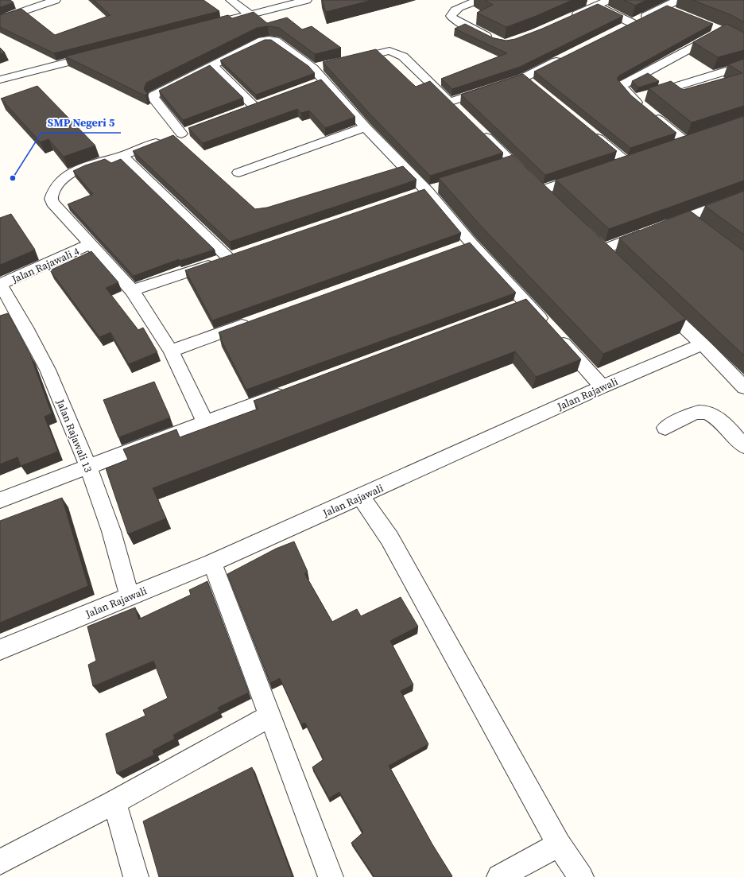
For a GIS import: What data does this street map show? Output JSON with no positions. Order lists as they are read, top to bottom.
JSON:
{
  "streets": {
    "street": ["Jalan Rajawali 4", "Jalan Rajawali", "Jalan Rajawali 13"]
  },
  "crossings": [
    ["Jalan Rajawali 4", "Jalan Rajawali 13"],
    ["Jalan Rajawali", "Jalan Rajawali 13"]
  ],
  "places": ["SMP Negeri 5"]
}
